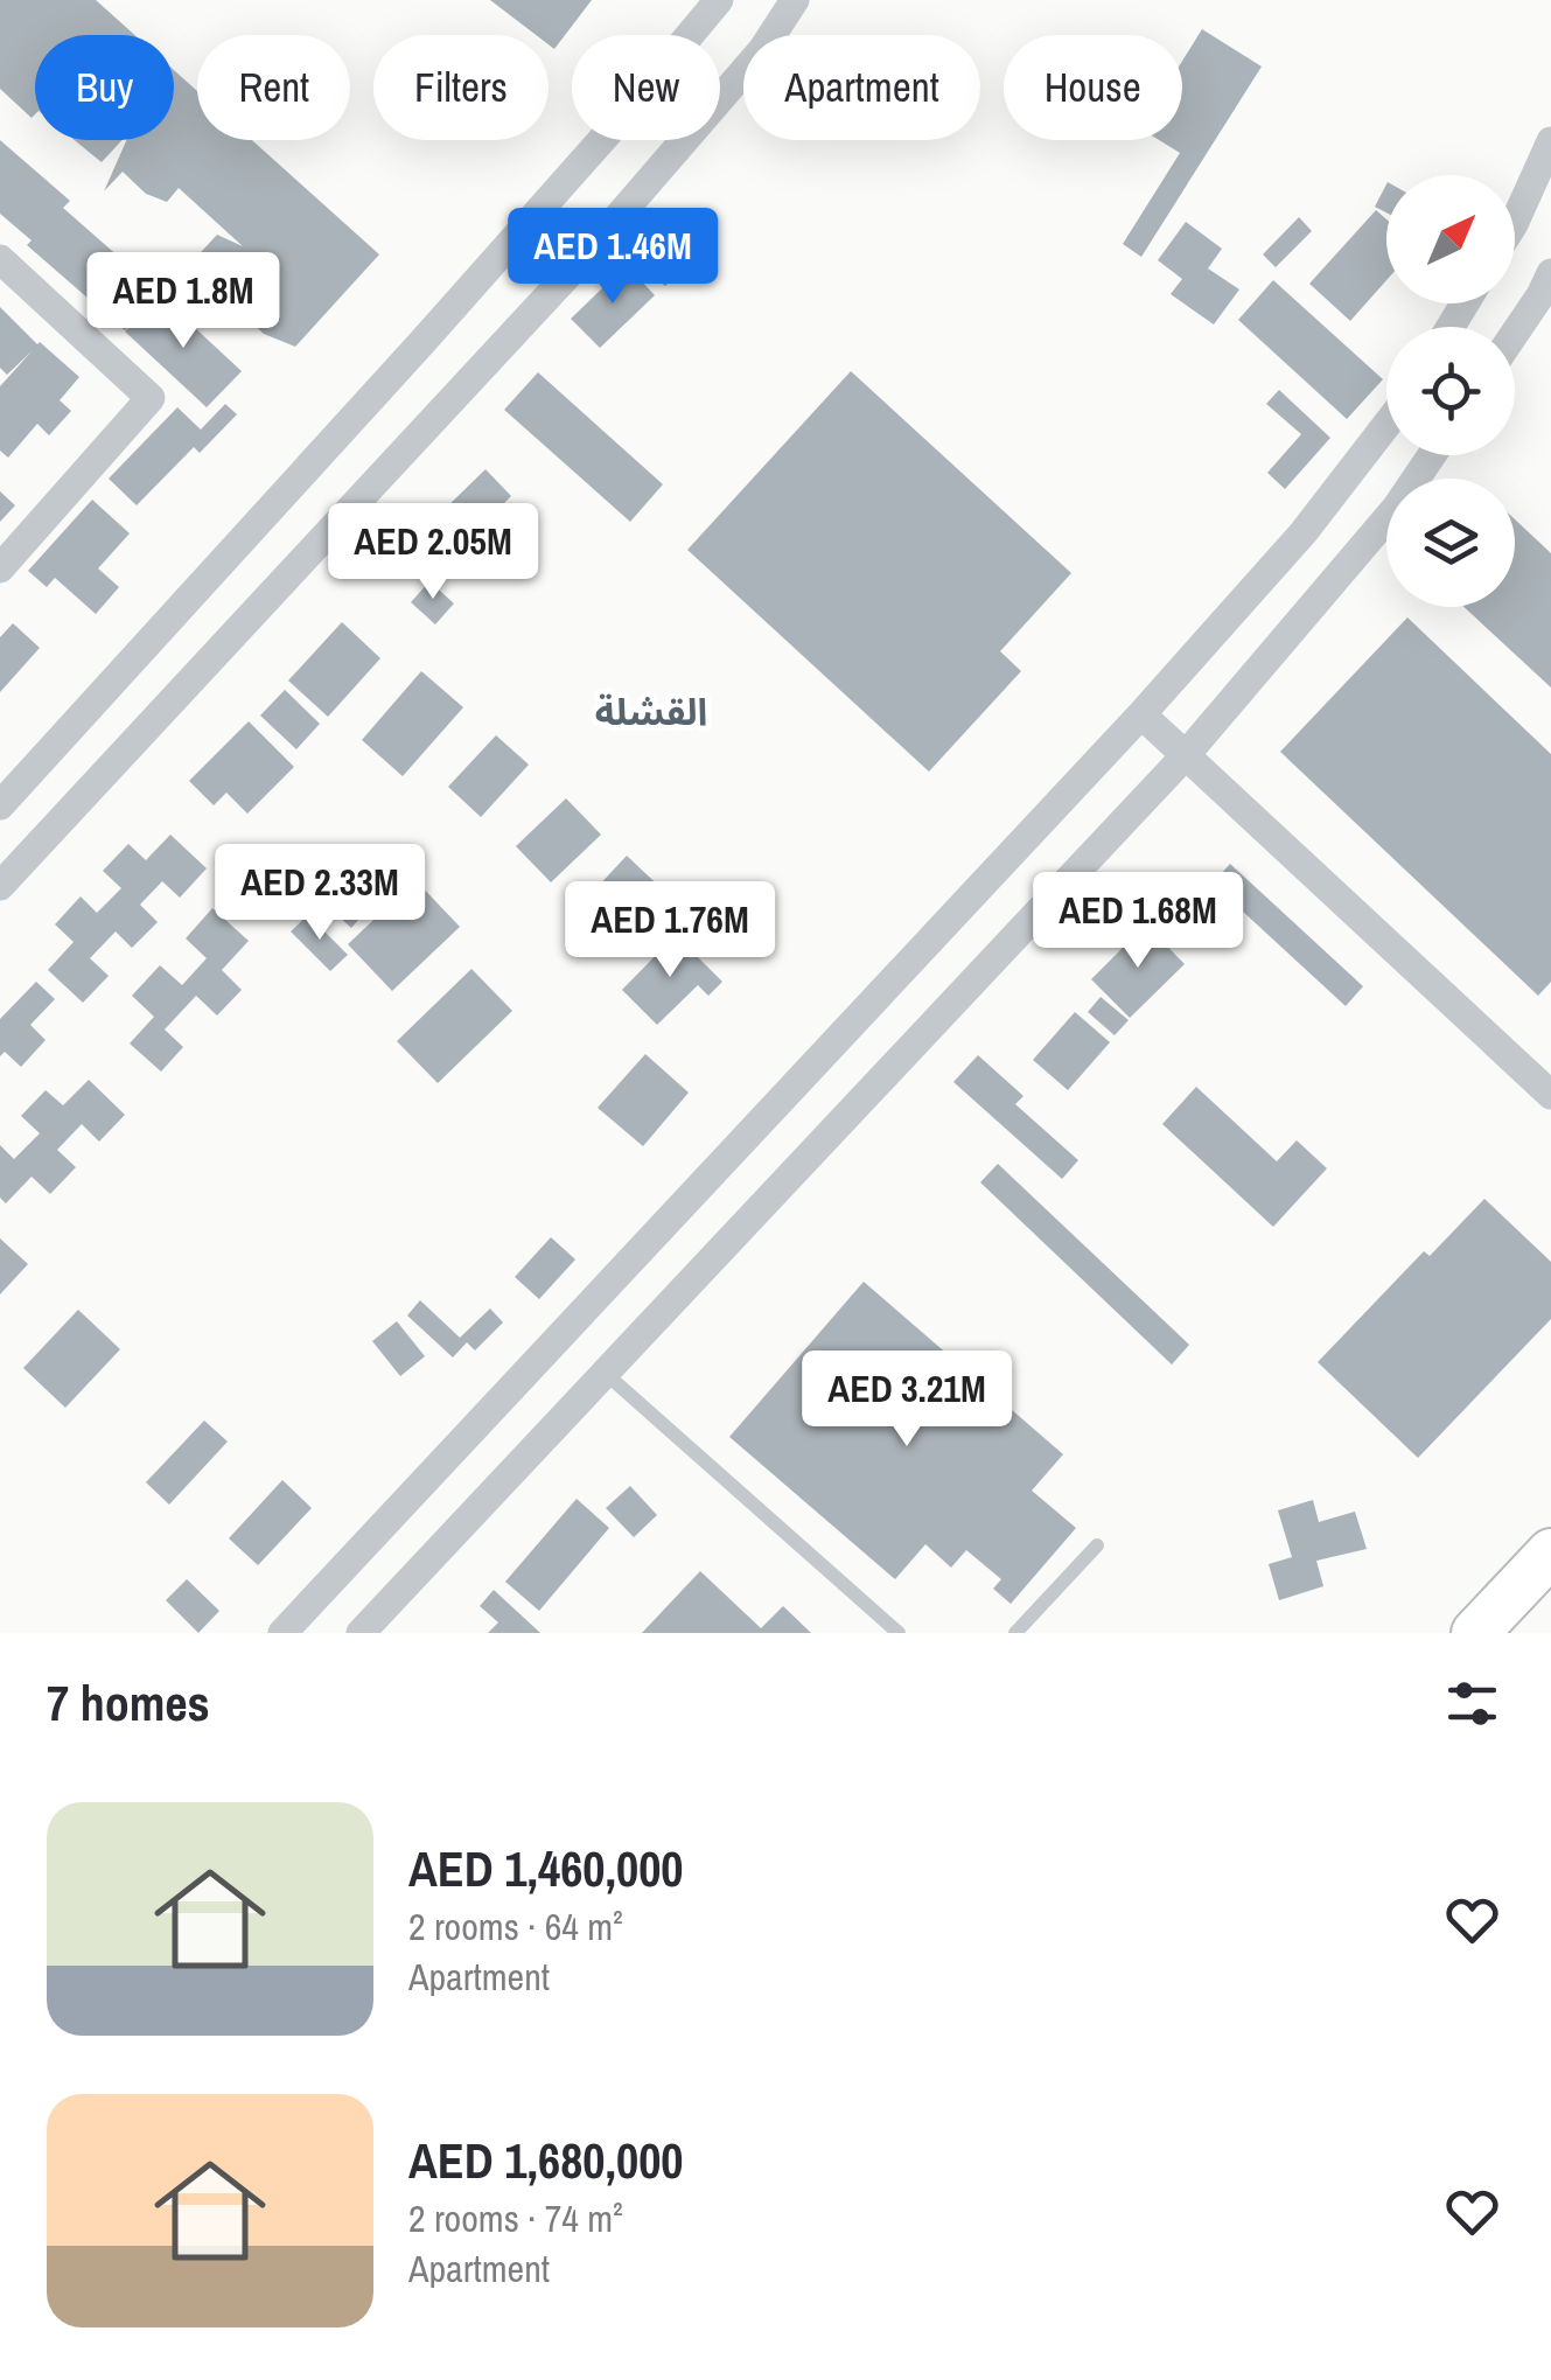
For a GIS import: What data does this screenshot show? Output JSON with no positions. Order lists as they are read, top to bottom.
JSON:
{
  "districts": ["القشلة"],
  "north": "top right",
  "page": {
    "chip": [
      "Buy",
      "Rent",
      "Filters",
      "New",
      "Apartment",
      "House"
    ],
    "price": [
      "AED 1.46M",
      "AED 1.8M",
      "AED 2.05M",
      "AED 2.33M",
      "AED 1.68M",
      "AED 1.76M",
      "AED 3.21M"
    ],
    "heading": "7 homes",
    "list": [
      {
        "name": "AED 1,460,000",
        "note": "2 rooms · 64 m² · Apartment"
      },
      {
        "name": "AED 1,680,000",
        "note": "2 rooms · 74 m² · Apartment"
      }
    ]
  }
}
